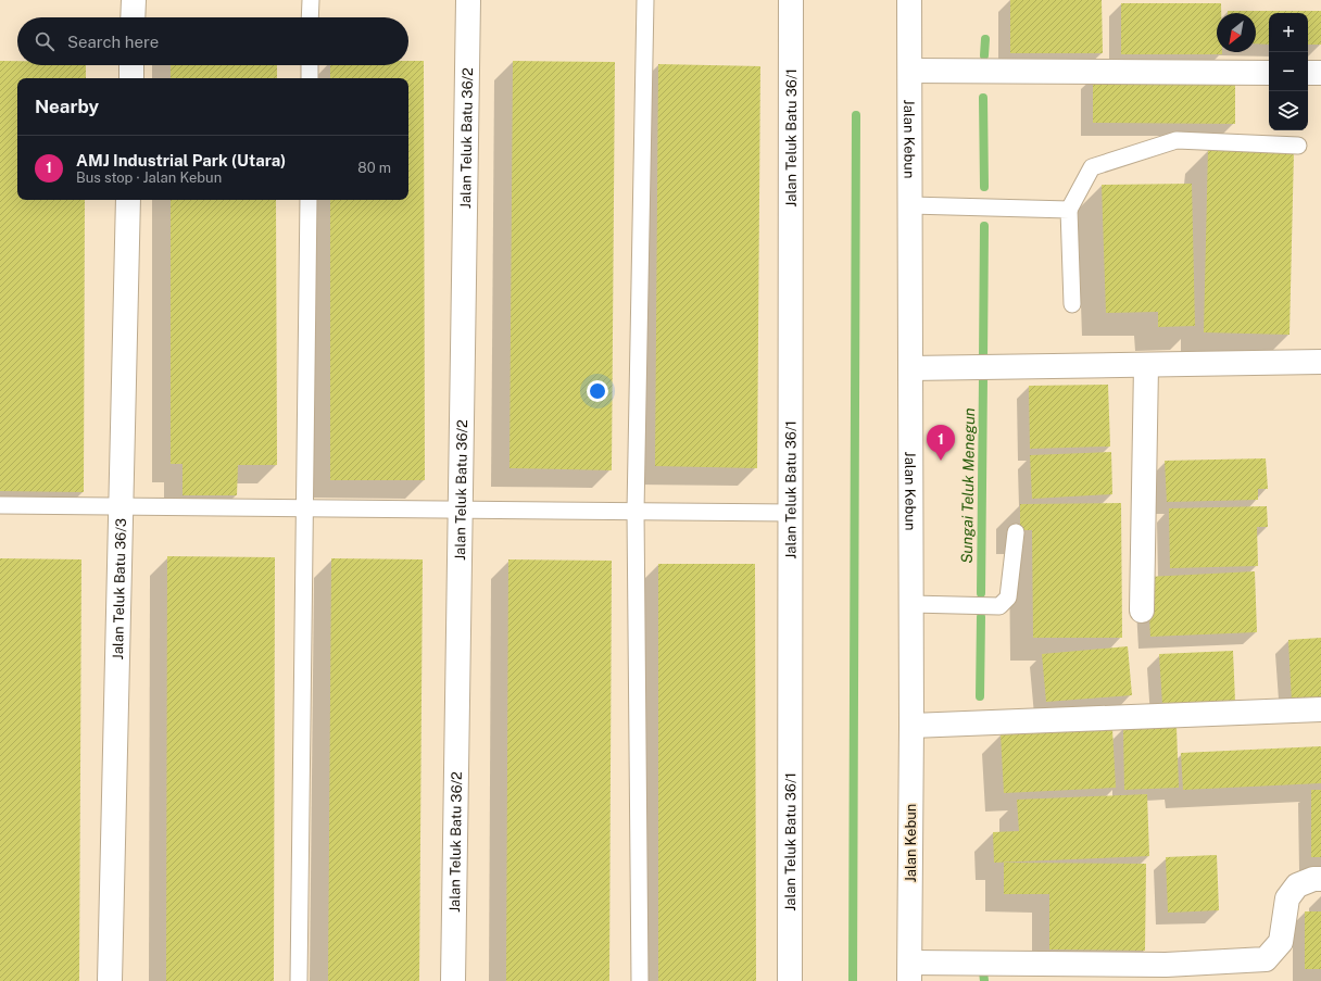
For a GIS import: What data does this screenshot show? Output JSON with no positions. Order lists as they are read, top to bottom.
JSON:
{
  "streets": {
    "street": [
      "Jalan Teluk Batu 36/2",
      "Jalan Teluk Batu 36/1",
      "Jalan Kebun",
      "Jalan Teluk Batu 36/3"
    ]
  },
  "water": ["Sungai Teluk Menegun"],
  "north": "bottom left",
  "page": {
    "map_buttons": ["+", "−"],
    "search": "Search here",
    "heading": "Nearby",
    "list": [
      {
        "mark": "1",
        "name": "AMJ Industrial Park (Utara)",
        "note": "Bus stop · Jalan Kebun",
        "value": "80 m"
      }
    ],
    "pins": "1"
  }
}
